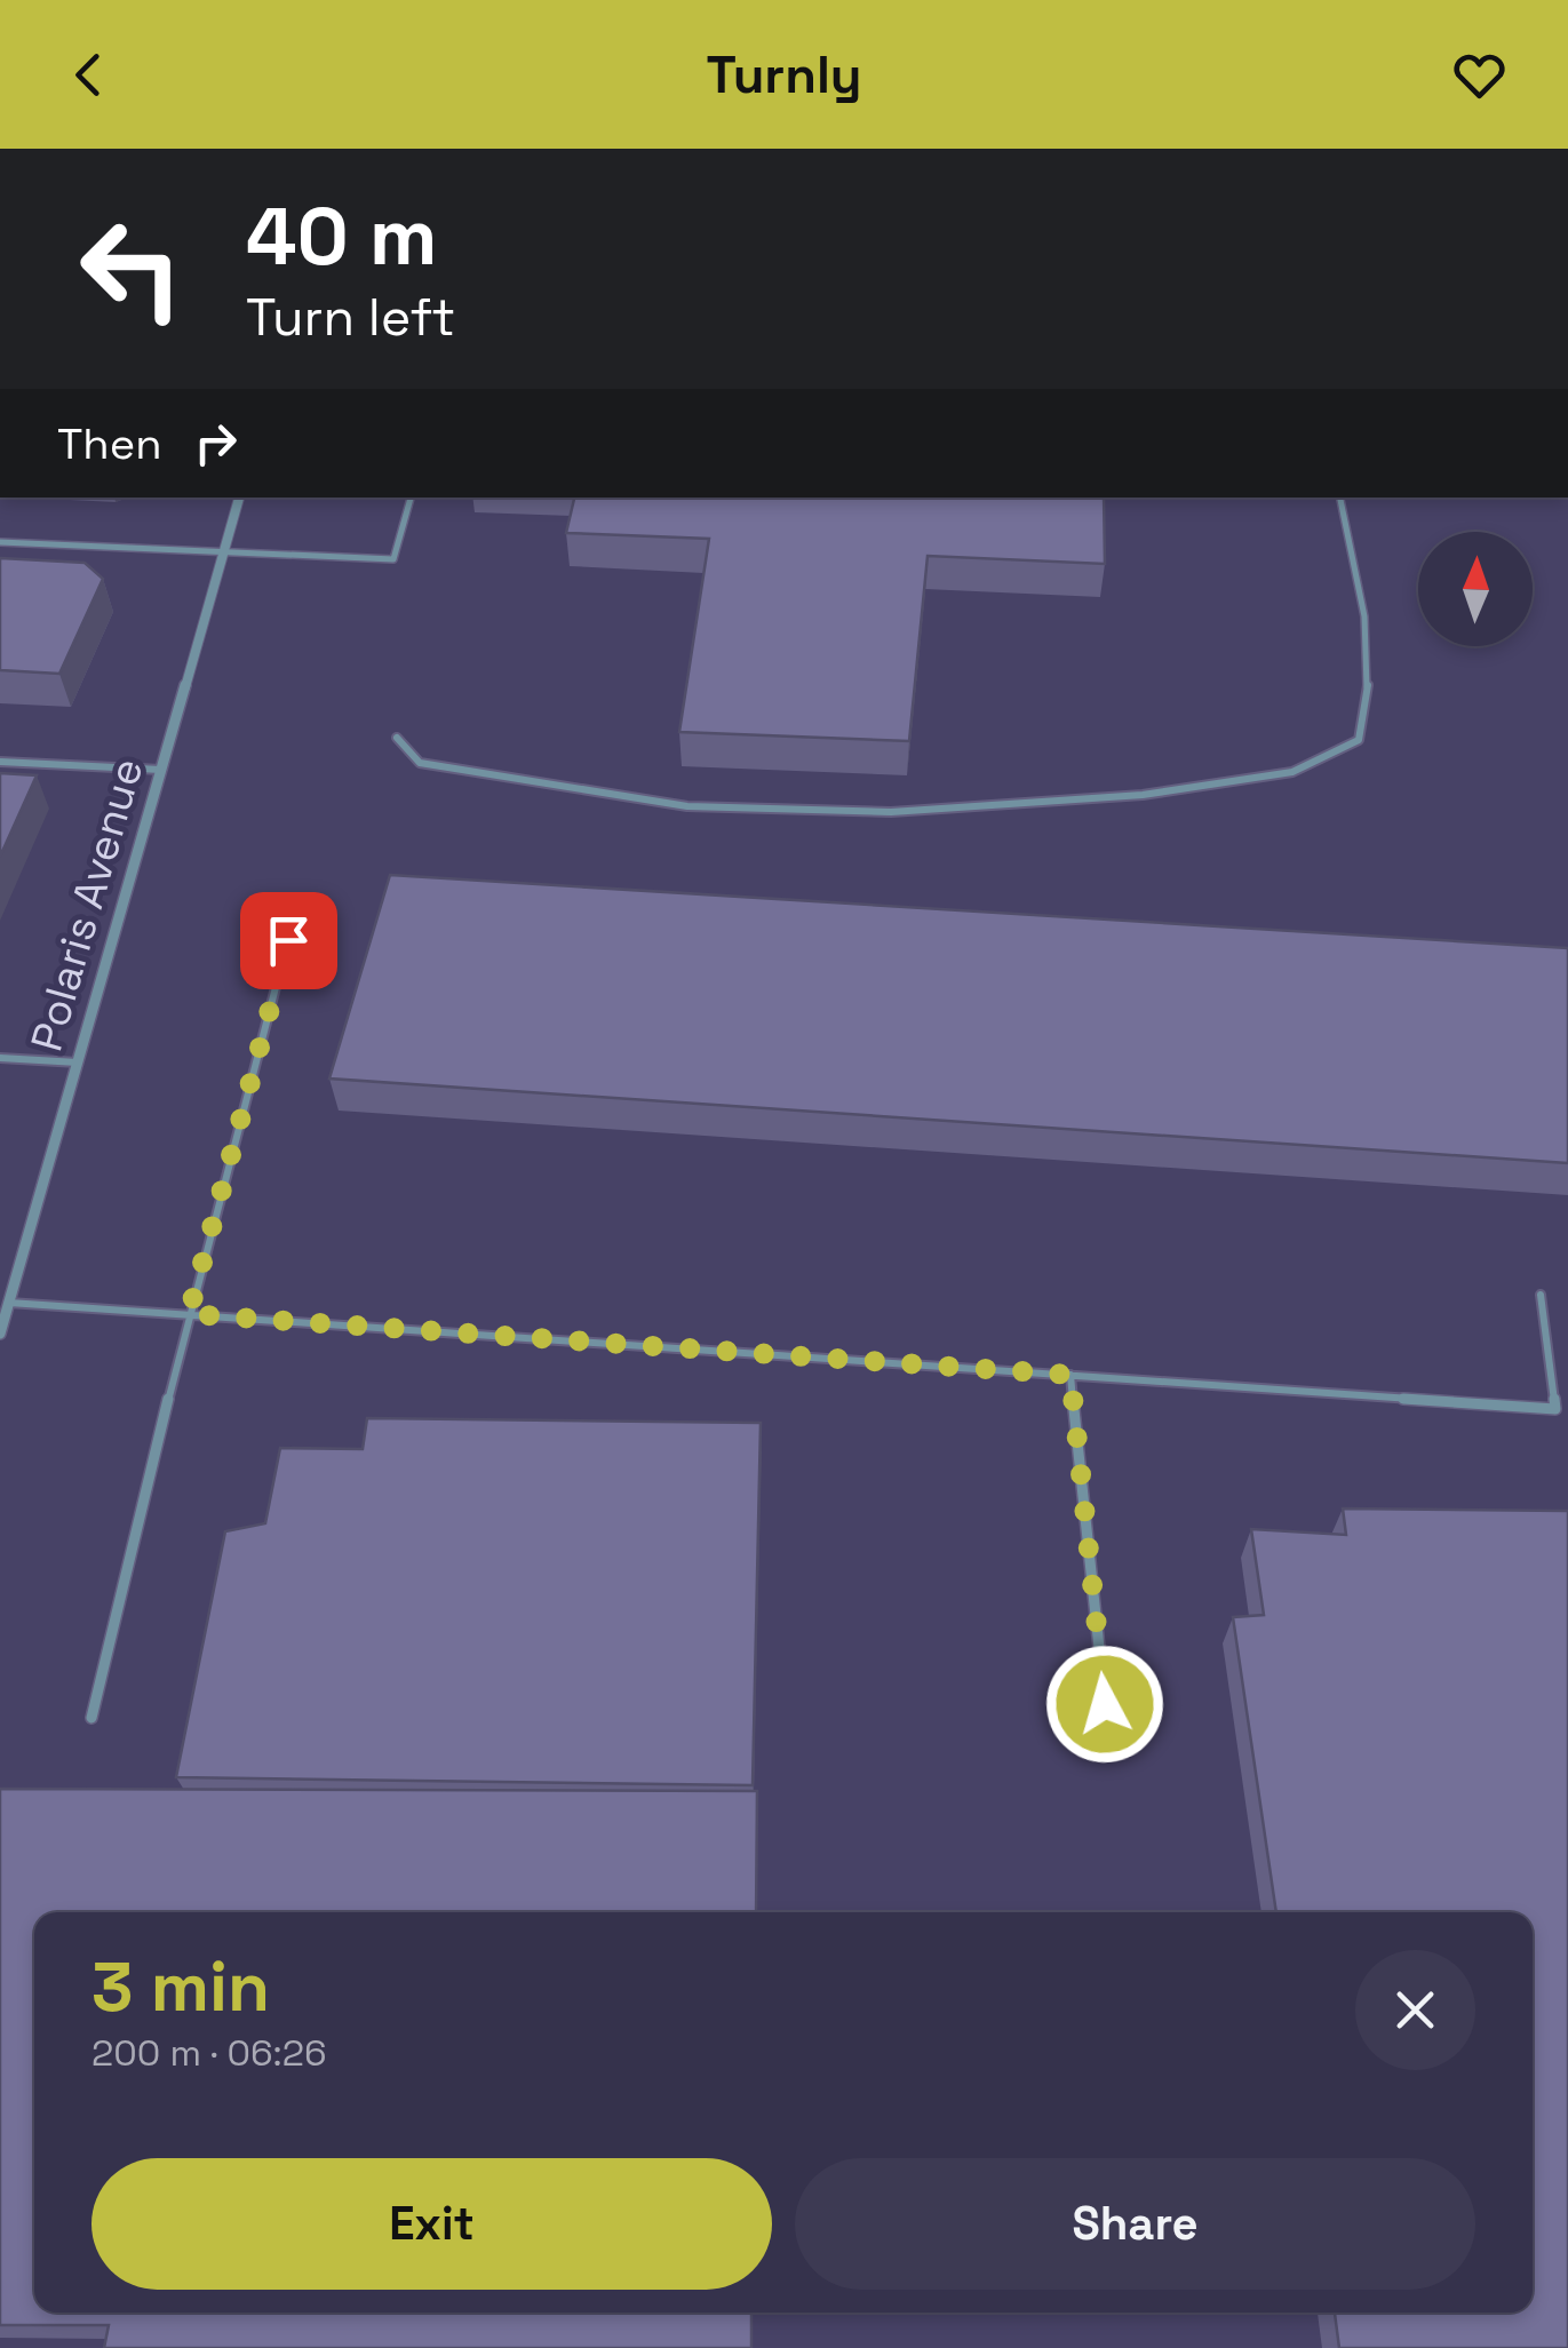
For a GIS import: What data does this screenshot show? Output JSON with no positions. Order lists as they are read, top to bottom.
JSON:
{
  "streets": {
    "street": ["Polaris Avenue"]
  },
  "north": "top",
  "page": {
    "header": "Turnly",
    "turn": ["40 m", "Turn left"],
    "then": "Then",
    "heading": ["3 min", "200 m · 06:26"],
    "buttons": ["Exit", "Share"]
  }
}
